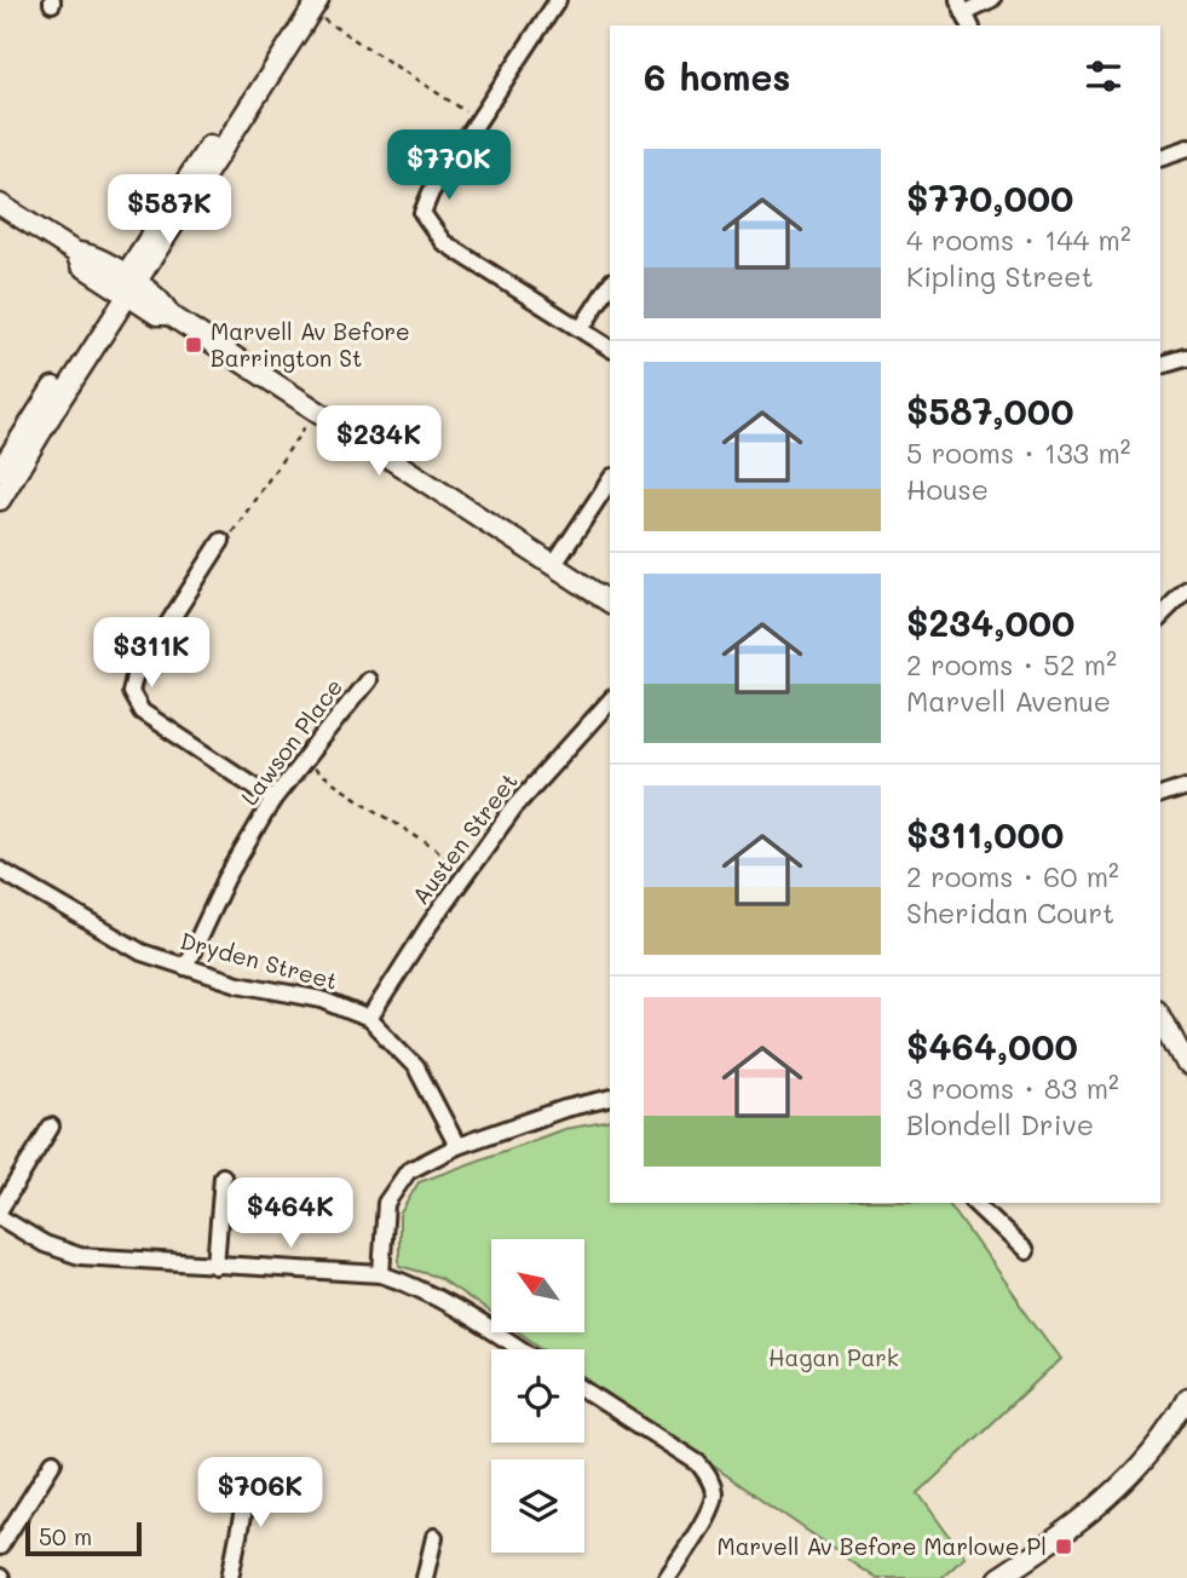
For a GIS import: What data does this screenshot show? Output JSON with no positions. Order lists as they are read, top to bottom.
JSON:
{
  "streets": {
    "street": ["Lawson Place", "Austen Street", "Dryden Street"]
  },
  "crossings": [
    ["Lawson Place", "Dryden Street"],
    ["Austen Street", "Dryden Street"]
  ],
  "parks": ["Hagan Park"],
  "places": {
    "transit": ["Marvell Av Before Barrington St", "Marvell Av Before Marlowe Pl"]
  },
  "scale_bar": "50 m",
  "north": "top left",
  "page": {
    "heading": "6 homes",
    "list": [
      {
        "name": "$770,000",
        "note": "4 rooms · 144 m² · Kipling Street"
      },
      {
        "name": "$587,000",
        "note": "5 rooms · 133 m² · House"
      },
      {
        "name": "$234,000",
        "note": "2 rooms · 52 m² · Marvell Avenue"
      },
      {
        "name": "$311,000",
        "note": "2 rooms · 60 m² · Sheridan Court"
      },
      {
        "name": "$464,000",
        "note": "3 rooms · 83 m² · Blondell Drive"
      }
    ],
    "price": [
      "$770K",
      "$587K",
      "$234K",
      "$311K",
      "$464K",
      "$706K"
    ],
    "scale": "50 m"
  }
}
